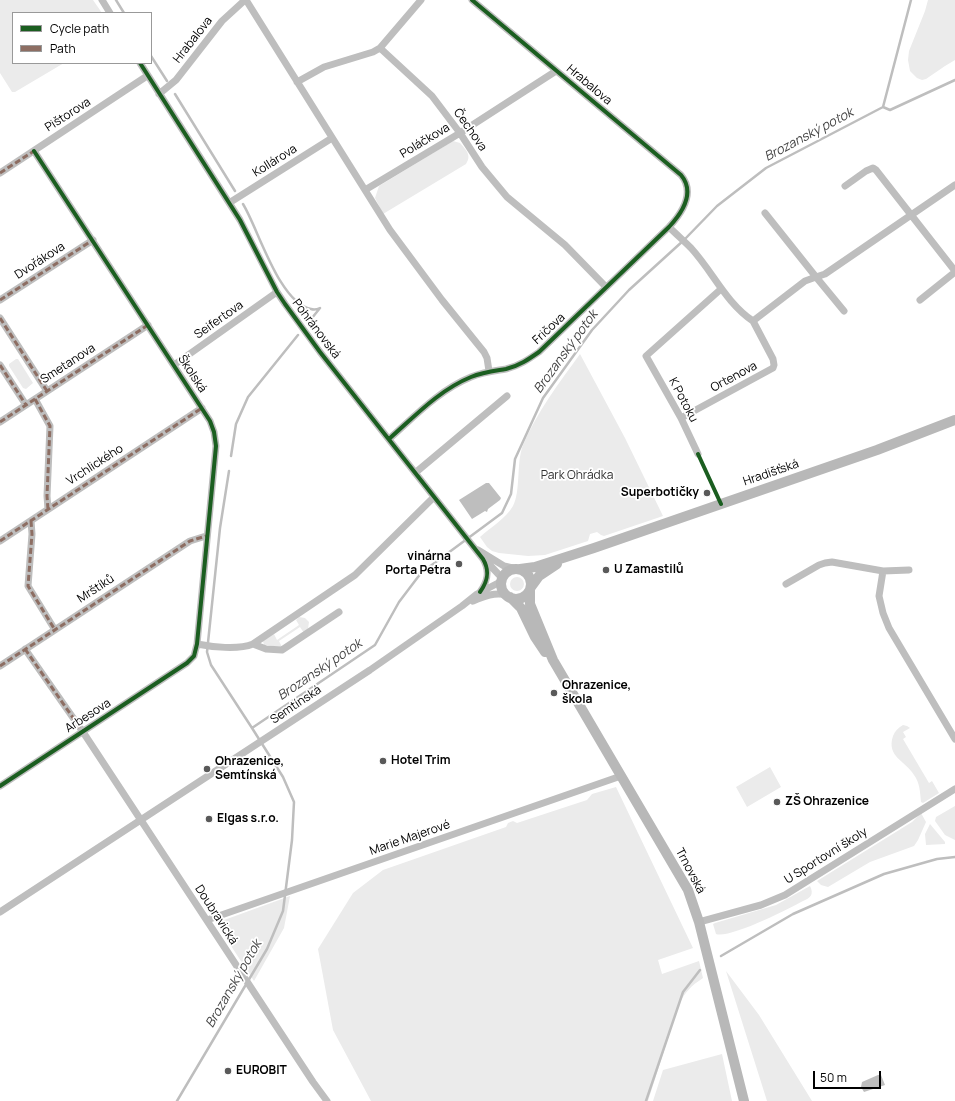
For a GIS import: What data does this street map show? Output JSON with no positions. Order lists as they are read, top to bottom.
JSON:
{
  "streets": {
    "street": [
      "Hrabalova",
      "Pištorova",
      "Čechova",
      "Poláčkova",
      "Kollárova",
      "Dvořákova",
      "Seifertova",
      "Pohránovská",
      "Fričova",
      "Smetanova",
      "Školská",
      "Ortenova",
      "K Potoku",
      "Vrchlického",
      "Hradišťská",
      "Mrštíků",
      "Semtínská",
      "Arbesova",
      "Marie Majerové",
      "U Sportovní školy",
      "Trnovská",
      "Doubravická"
    ]
  },
  "crossings": [
    ["Hrabalova", "Poláčkova"],
    ["Hrabalova", "Pohránovská"],
    ["Hrabalova", "Fričova"],
    ["Pištorova", "Pohránovská"],
    ["Pištorova", "Školská"],
    ["Čechova", "Poláčkova"],
    ["Čechova", "Fričova"],
    ["Kollárova", "Pohránovská"],
    ["Dvořákova", "Školská"],
    ["Seifertova", "Pohránovská"],
    ["Seifertova", "Školská"],
    ["Pohránovská", "Fričova"],
    ["Pohránovská", "Hradišťská"],
    ["Pohránovská", "Semtínská"],
    ["Pohránovská", "Trnovská"],
    ["Fričova", "Ortenova"],
    ["Smetanova", "Školská"],
    ["Školská", "Vrchlického"],
    ["Školská", "Mrštíků"],
    ["Školská", "Arbesova"],
    ["Ortenova", "K Potoku"],
    ["Hradišťská", "Semtínská"],
    ["Hradišťská", "Trnovská"],
    ["Semtínská", "Trnovská"],
    ["Semtínská", "Doubravická"],
    ["Marie Majerové", "Trnovská"],
    ["Marie Majerové", "Doubravická"],
    ["U Sportovní školy", "Trnovská"]
  ],
  "water": ["Brozanský potok"],
  "parks": ["Park Ohrádka"],
  "places": [
    "Superbotičky",
    "vinárna Porta Petra",
    "U Zamastilů",
    "Ohrazenice, škola",
    "Hotel Trim",
    "Ohrazenice, Semtínská",
    "ZŠ Ohrazenice",
    "Elgas s.r.o.",
    "EUROBIT"
  ],
  "legend": ["Cycle path", "Path"],
  "scale_bar": "50 m"
}
